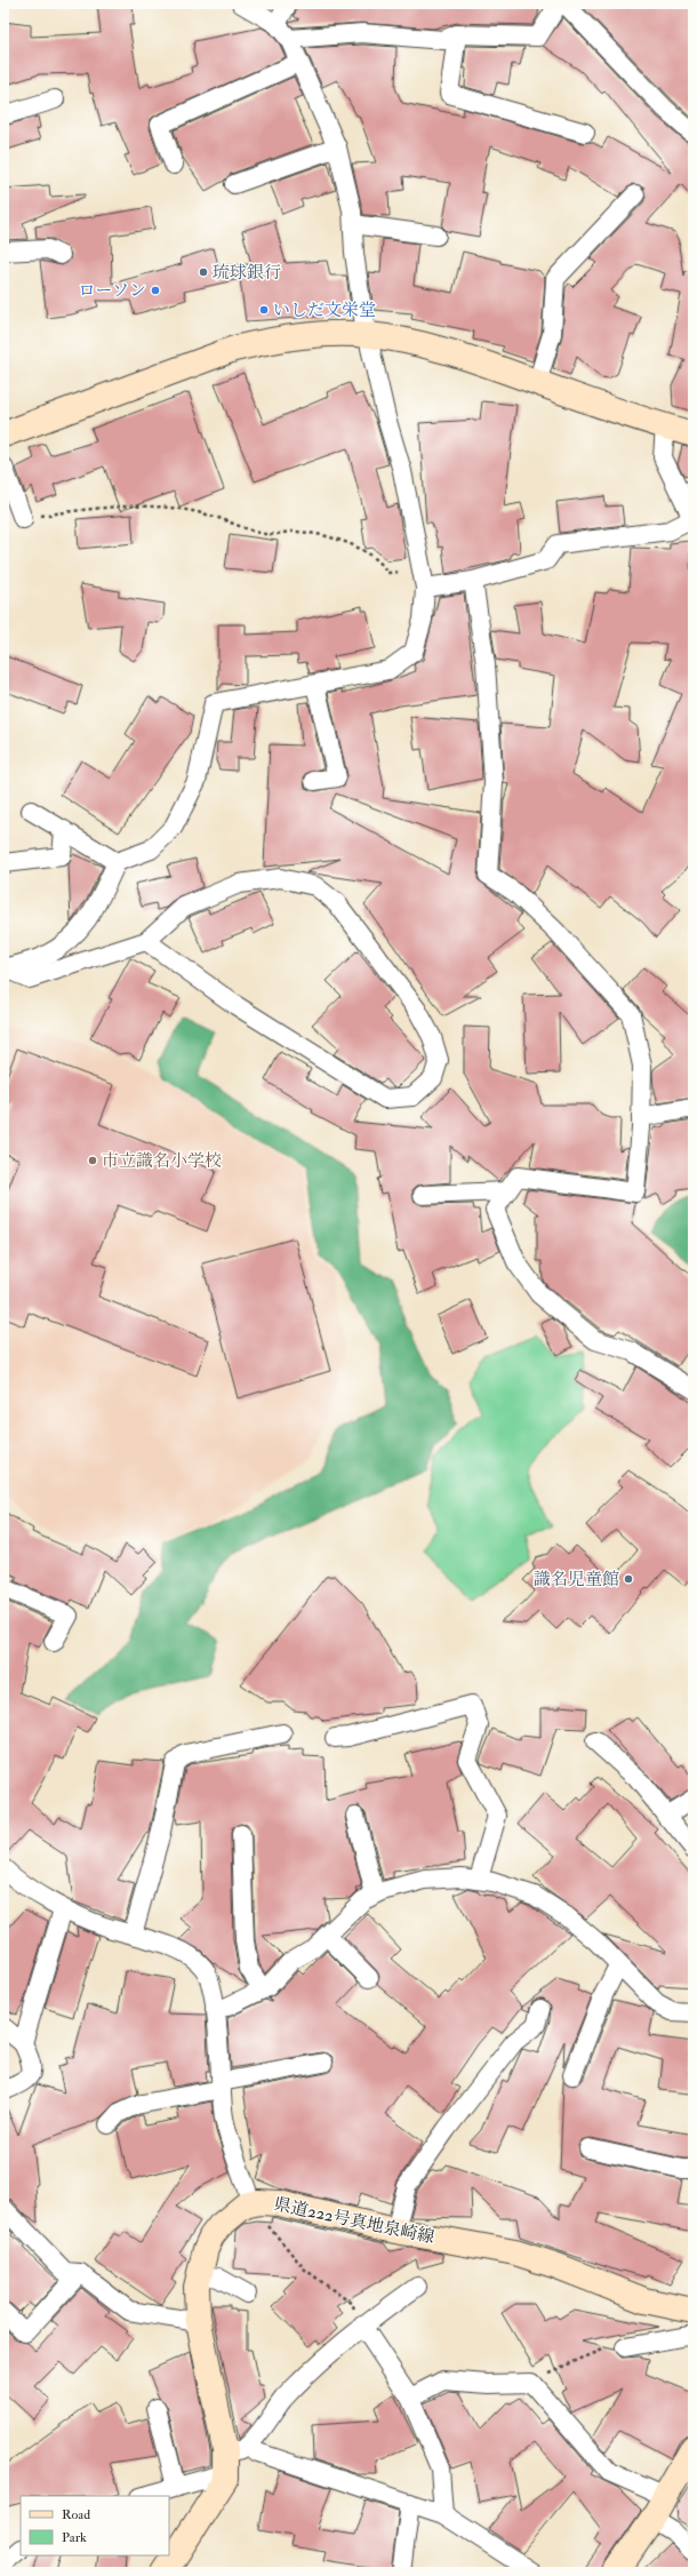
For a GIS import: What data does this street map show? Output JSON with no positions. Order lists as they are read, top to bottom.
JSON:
{
  "streets": {
    "street": ["県道222号真地泉崎線"]
  },
  "places": [
    "琉球銀行",
    "ローソン",
    "いしだ文栄堂",
    "市立識名小学校",
    "識名児童館"
  ],
  "legend": ["Road", "Park"]
}
